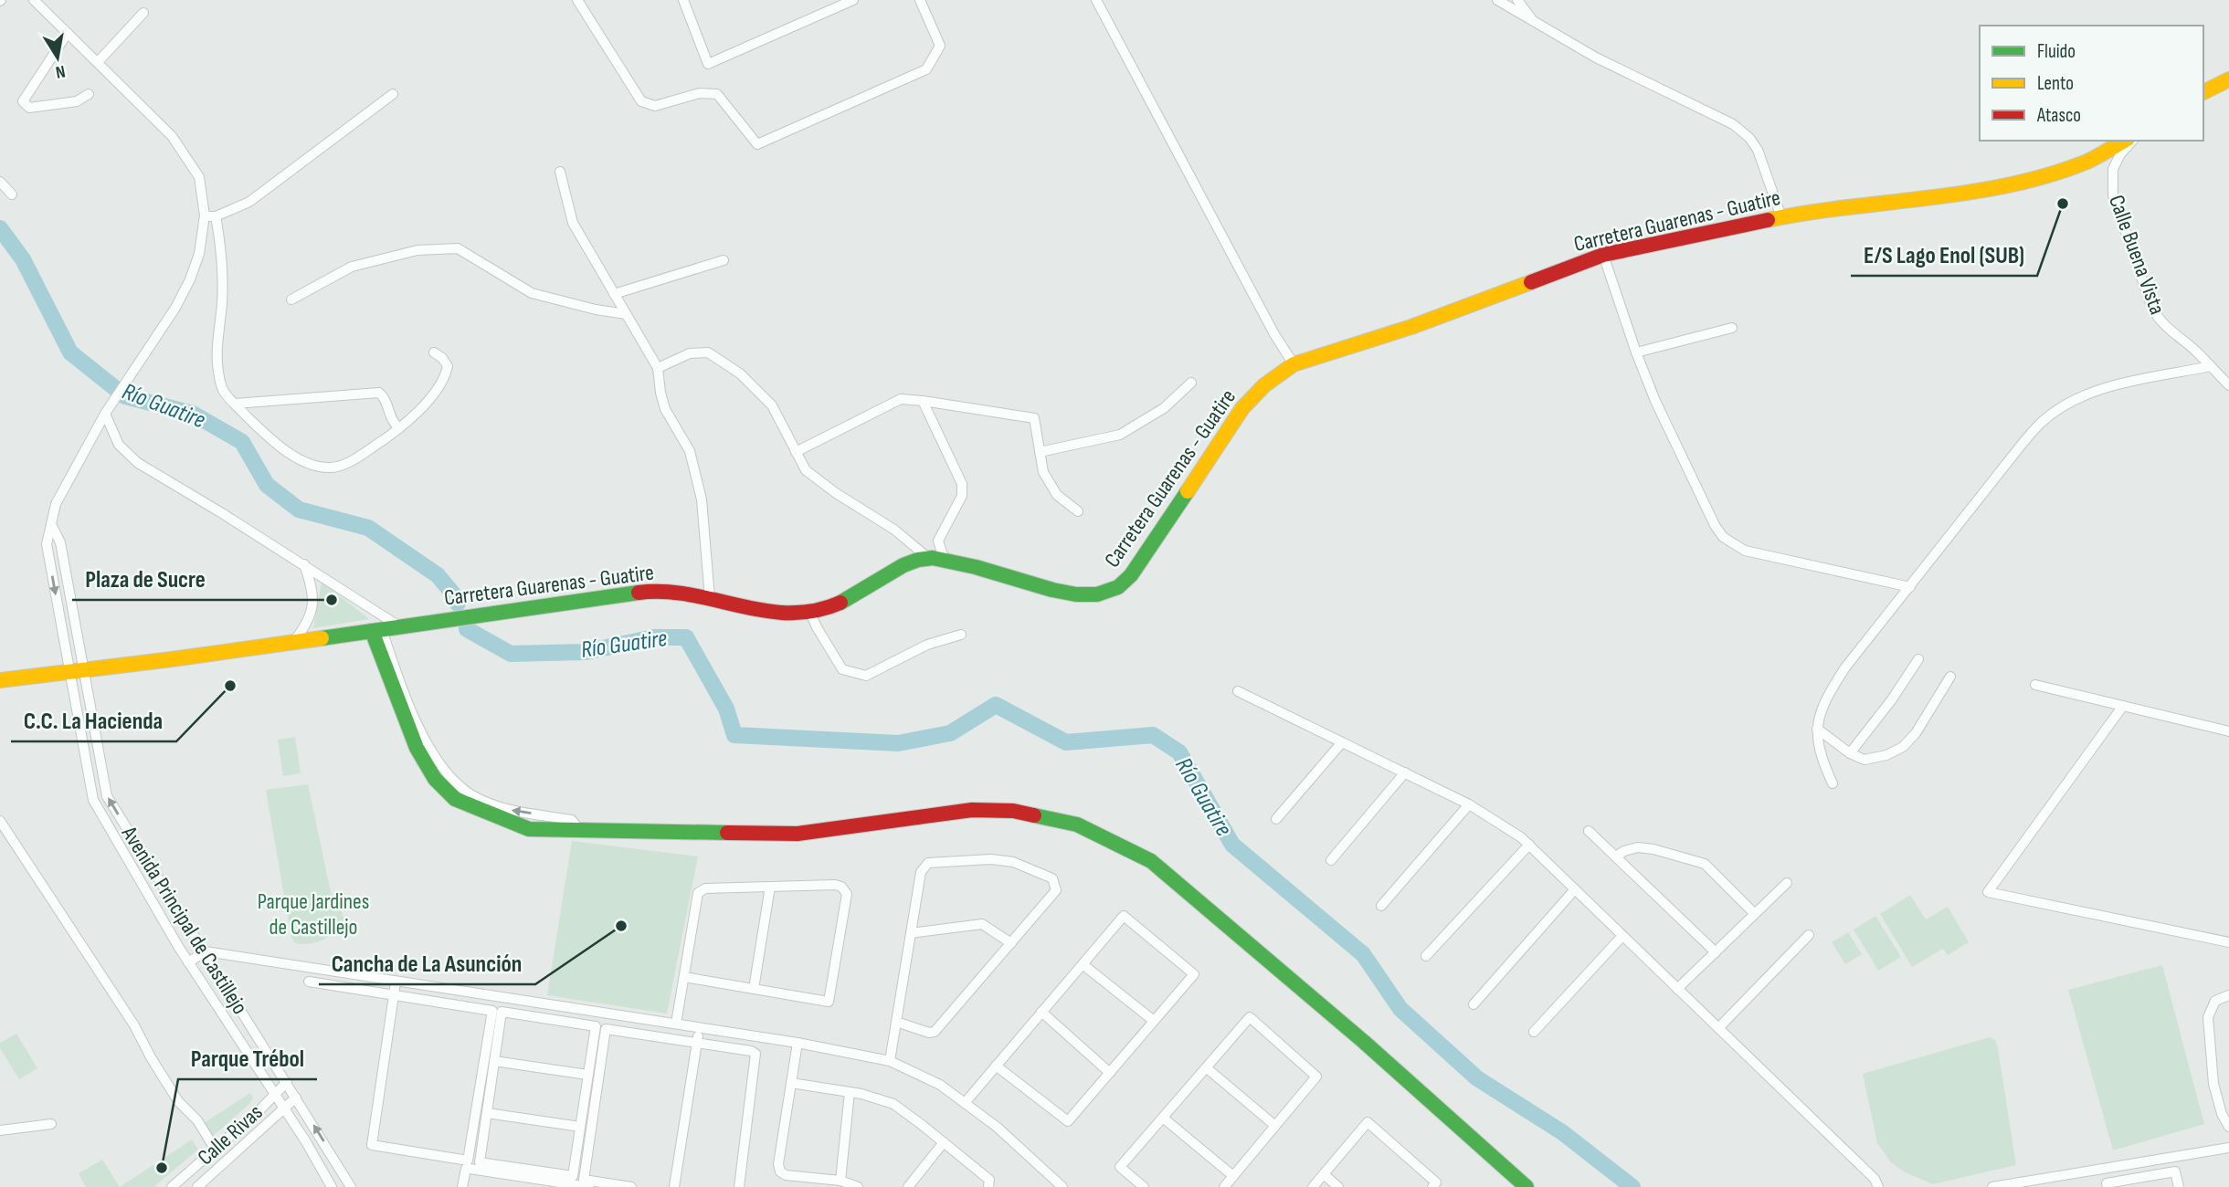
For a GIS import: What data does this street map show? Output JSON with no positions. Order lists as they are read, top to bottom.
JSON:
{
  "streets": {
    "main road": ["Carretera Guarenas - Guatire"],
    "street": ["Calle Buena Vista", "Avenida Principal de Castillejo", "Calle Rivas"]
  },
  "crossings": [
    ["Carretera Guarenas - Guatire", "Avenida Principal de Castillejo"],
    ["Avenida Principal de Castillejo", "Calle Rivas"]
  ],
  "water": ["Río Guatire"],
  "parks": ["Parque Jardines de Castillejo"],
  "places": [
    "E/S Lago Enol (SUB)",
    "Plaza de Sucre",
    "C.C. La Hacienda",
    "Cancha de La Asunción",
    "Parque Trébol"
  ],
  "legend": ["Fluido", "Lento", "Atasco"],
  "north": "bottom"
}
